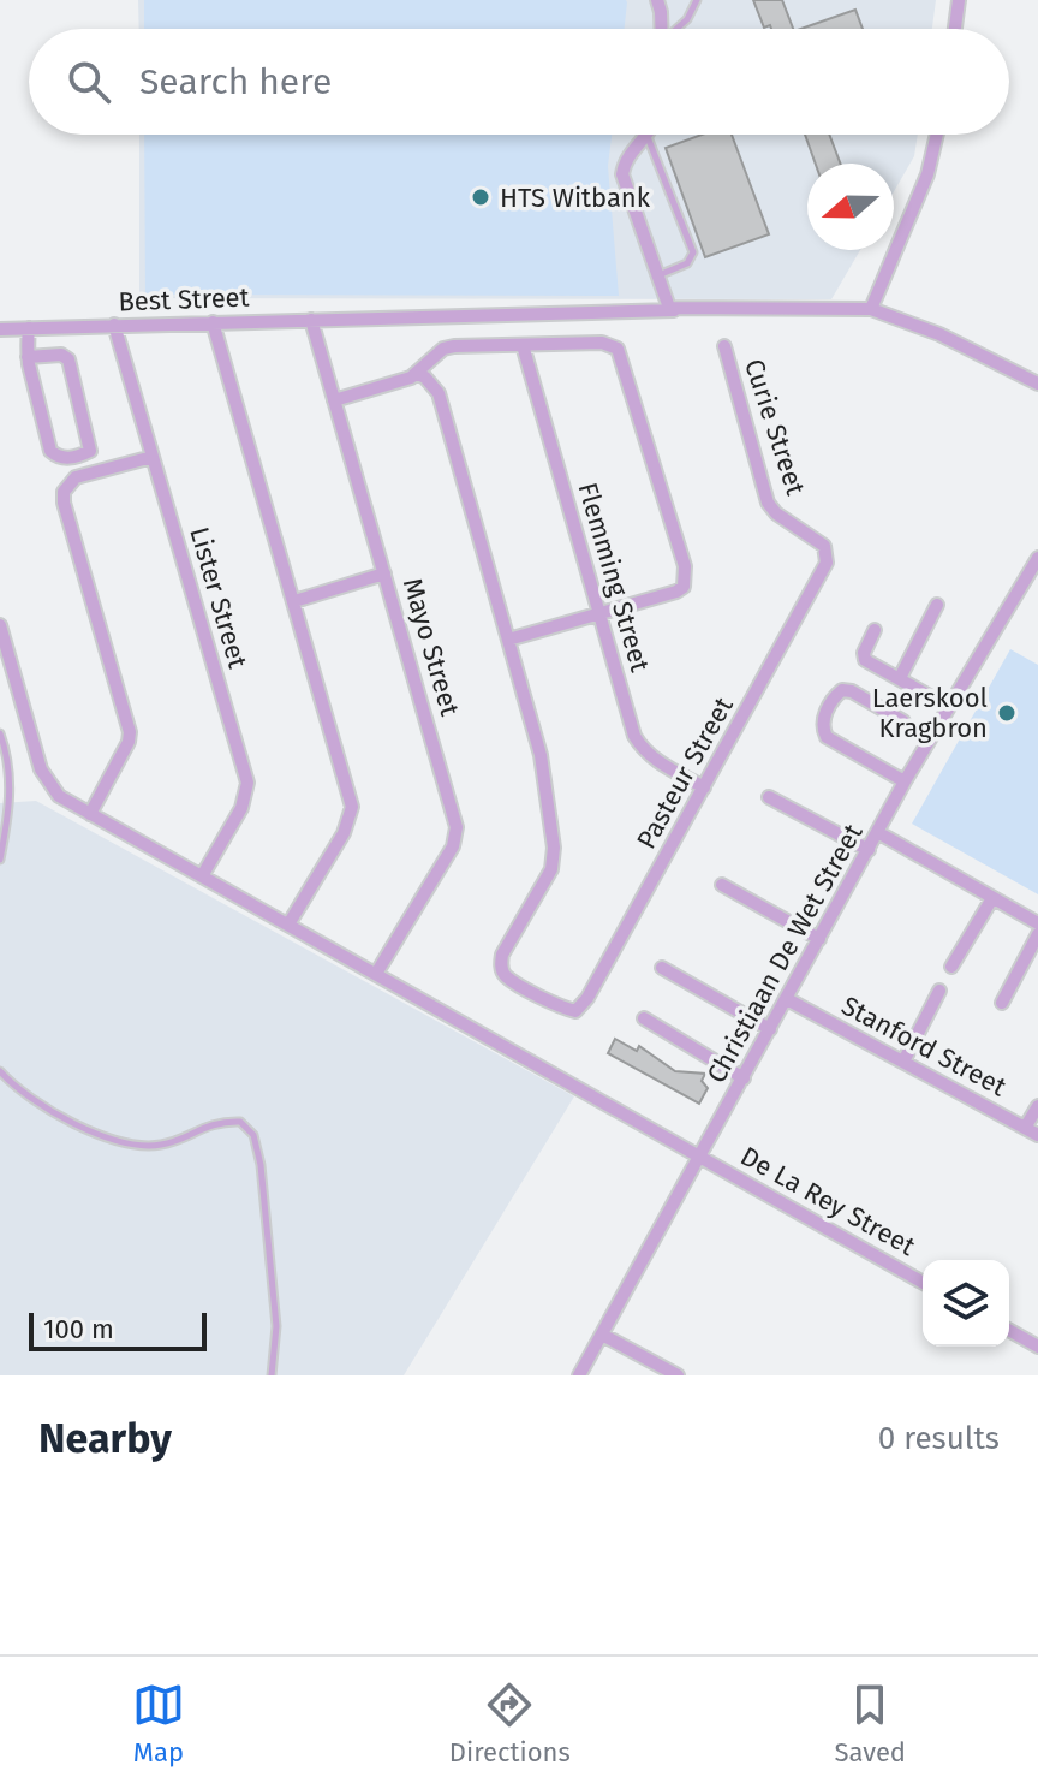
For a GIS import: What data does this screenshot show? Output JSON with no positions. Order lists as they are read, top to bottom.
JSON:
{
  "streets": {
    "street": [
      "Best Street",
      "Curie Street",
      "Flemming Street",
      "Lister Street",
      "Mayo Street",
      "Pasteur Street",
      "Christiaan De Wet Street",
      "Stanford Street",
      "De La Rey Street"
    ]
  },
  "crossings": [
    ["Best Street", "Lister Street"],
    ["Best Street", "Mayo Street"],
    ["Curie Street", "Pasteur Street"],
    ["Flemming Street", "Pasteur Street"],
    ["Lister Street", "De La Rey Street"],
    ["Mayo Street", "De La Rey Street"],
    ["Christiaan De Wet Street", "Stanford Street"],
    ["Christiaan De Wet Street", "De La Rey Street"]
  ],
  "places": ["HTS Witbank", "Laerskool Kragbron"],
  "scale_bar": "100 m",
  "north": "left",
  "page": {
    "search": "Search here",
    "scale": "100 m",
    "heading": ["Nearby", "0 results"],
    "nav": ["Map", "Directions", "Saved"]
  }
}
